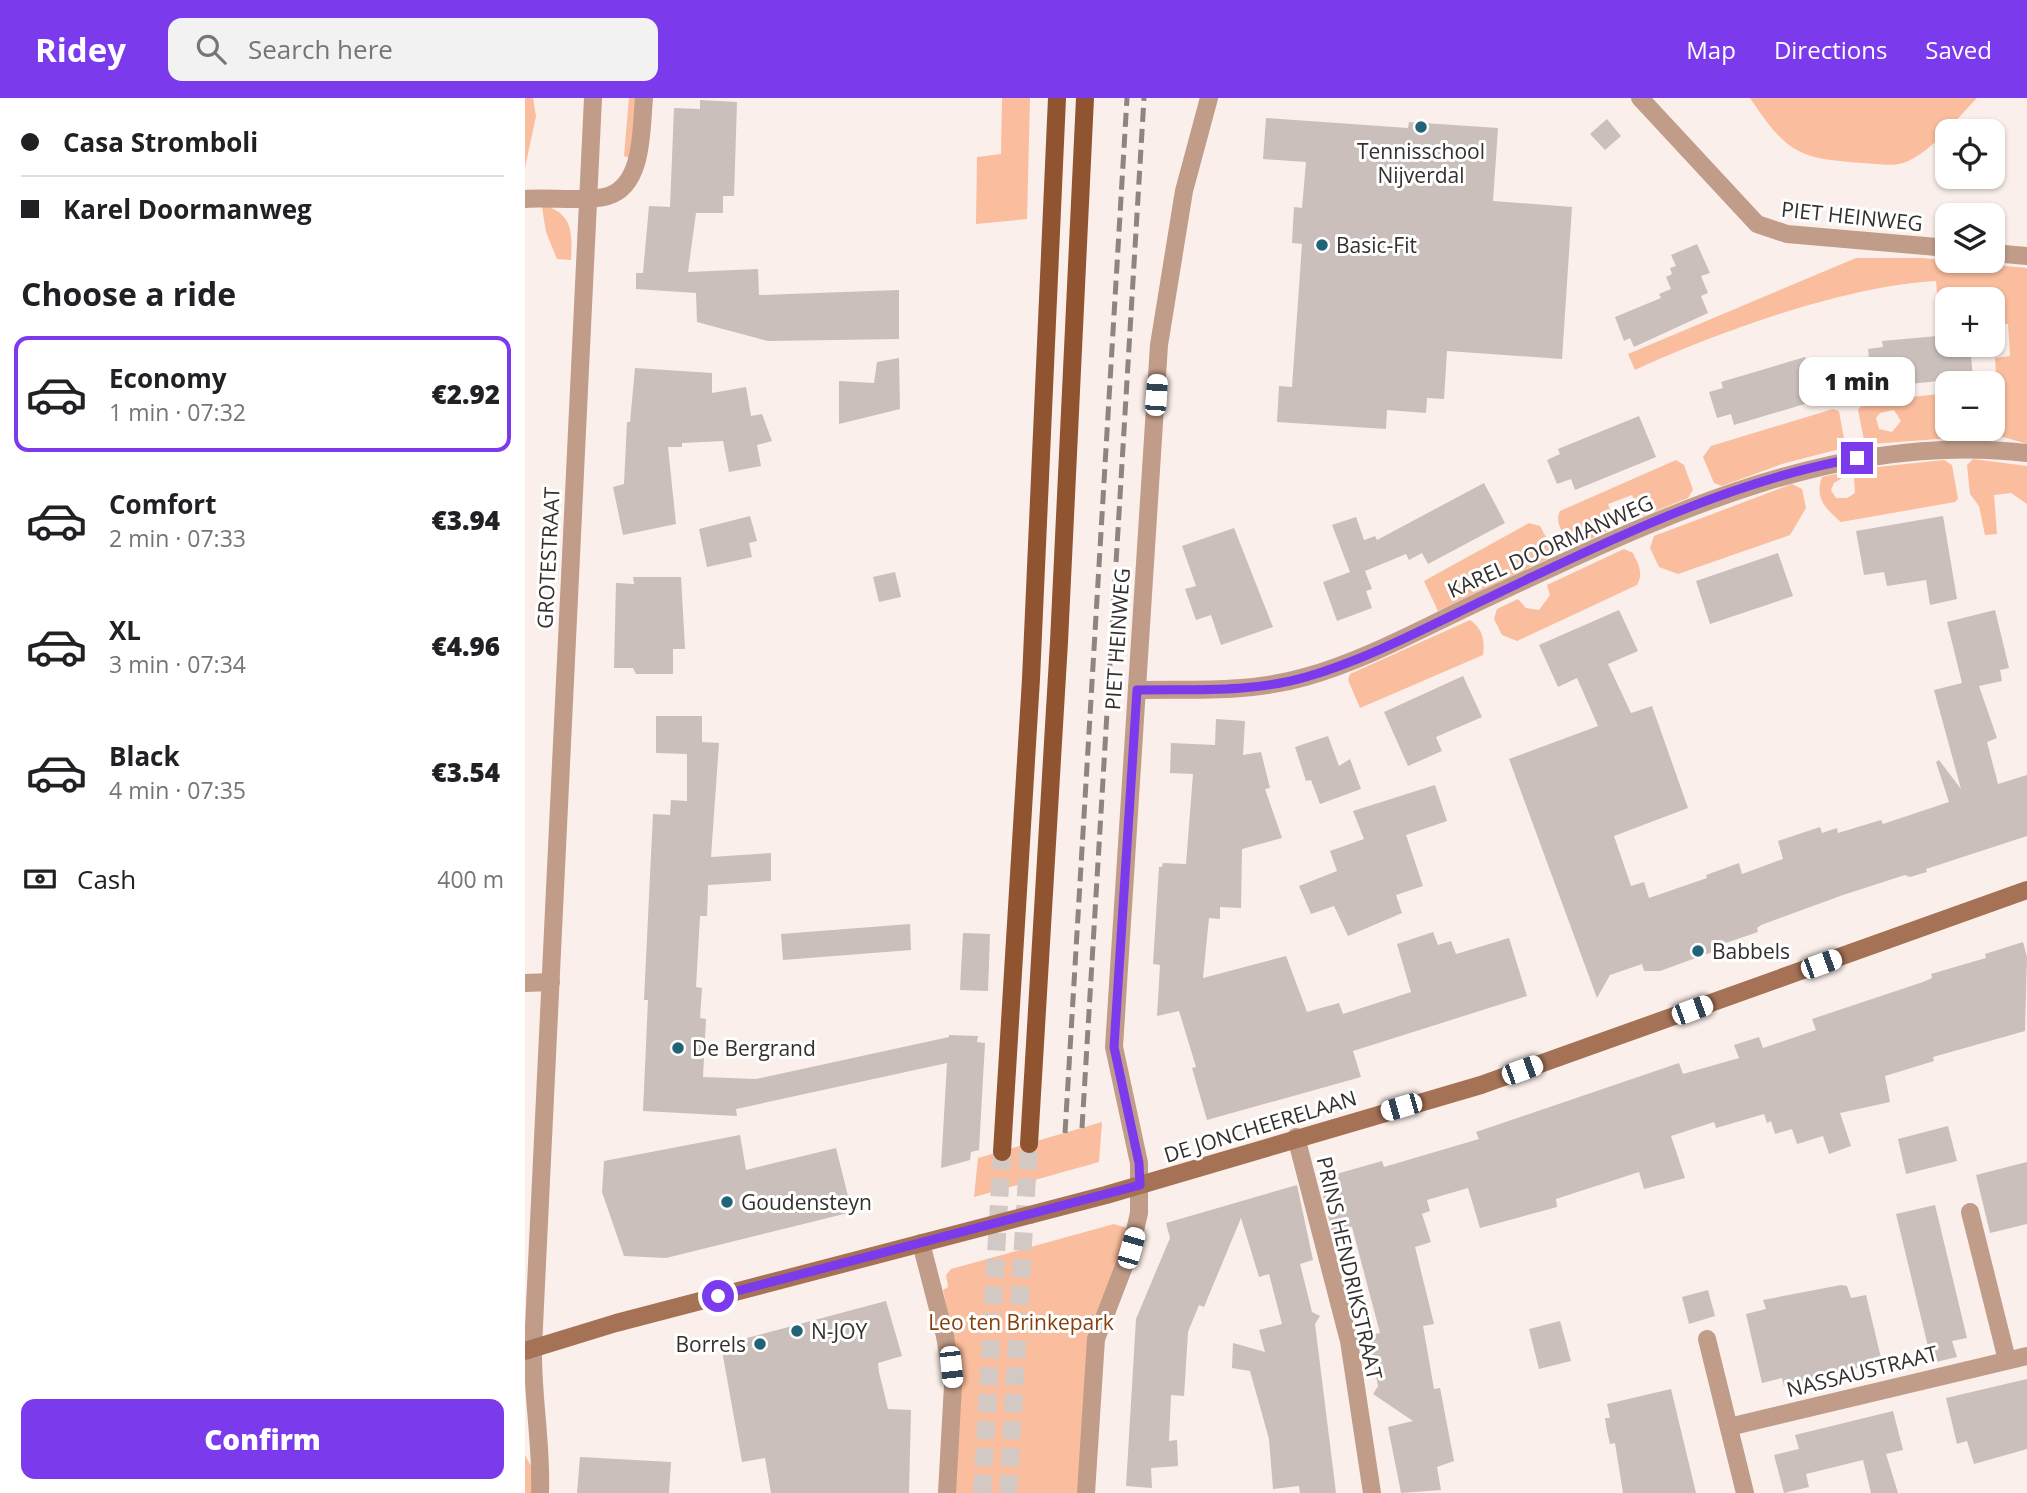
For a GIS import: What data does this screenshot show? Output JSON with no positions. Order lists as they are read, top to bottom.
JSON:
{
  "streets": {
    "main road": ["DE JONCHEERELAAN"],
    "street": [
      "PIET HEINWEG",
      "KAREL DOORMANWEG",
      "GROTESTRAAT",
      "PRINS HENDRIKSTRAAT",
      "NASSAUSTRAAT"
    ]
  },
  "crossings": [
    ["PIET HEINWEG", "KAREL DOORMANWEG"],
    ["PIET HEINWEG", "DE JONCHEERELAAN"],
    ["GROTESTRAAT", "DE JONCHEERELAAN"],
    ["DE JONCHEERELAAN", "PRINS HENDRIKSTRAAT"]
  ],
  "parks": ["Leo ten Brinkepark"],
  "places": [
    "Tennisschool Nijverdal",
    "Basic-Fit",
    "Babbels",
    "De Bergrand",
    "Goudensteyn",
    "N-JOY",
    "Borrels"
  ],
  "page": {
    "header": "Ridey",
    "search": "Search here",
    "nav": ["Map", "Directions", "Saved"],
    "banner": ["Casa Stromboli", "Karel Doormanweg"],
    "map_buttons": ["+", "−"],
    "heading": "Choose a ride",
    "list": [
      {
        "name": "Economy",
        "note": "1 min · 07:32",
        "value": "€2.92"
      },
      {
        "name": "Comfort",
        "note": "2 min · 07:33",
        "value": "€3.94"
      },
      {
        "name": "XL",
        "note": "3 min · 07:34",
        "value": "€4.96"
      },
      {
        "name": "Black",
        "note": "4 min · 07:35",
        "value": "€3.54"
      }
    ],
    "bubble": "1 min",
    "pay": ["Cash", "400 m"],
    "buttons": "Confirm"
  }
}
